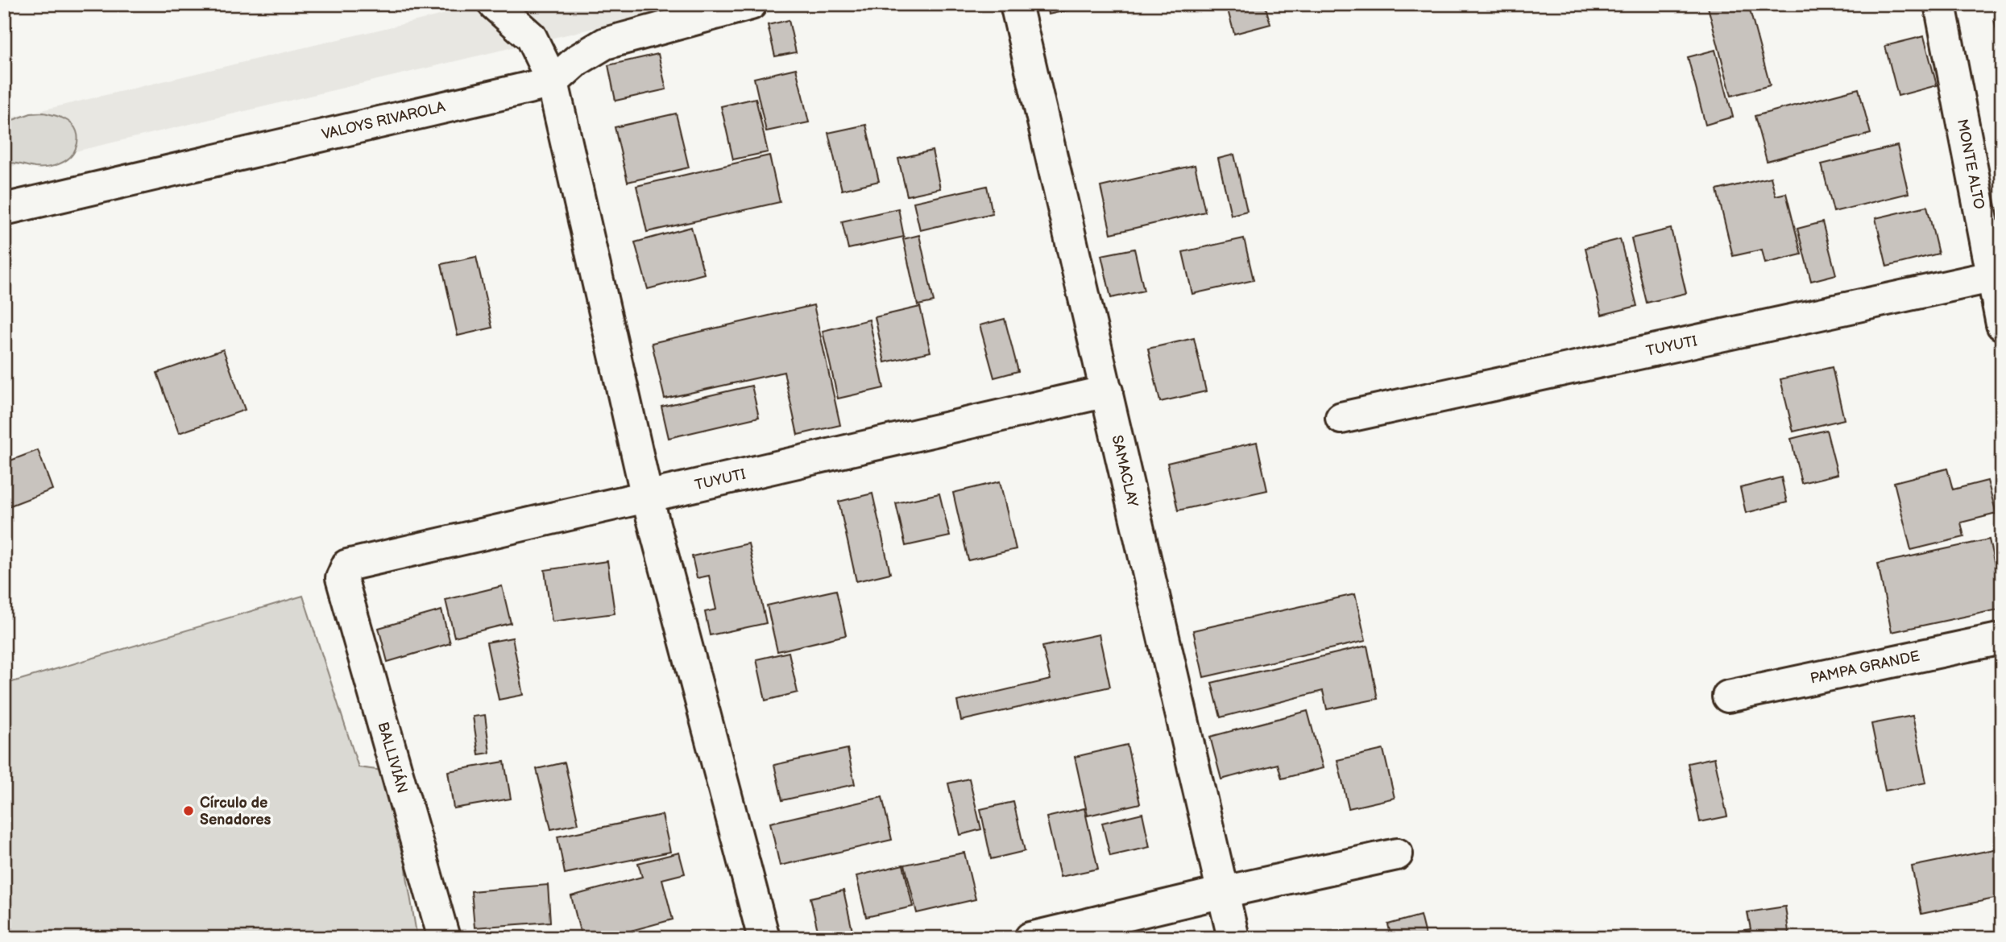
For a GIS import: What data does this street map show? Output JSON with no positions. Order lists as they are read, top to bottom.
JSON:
{
  "streets": {
    "street": [
      "VALOYS RIVAROLA",
      "MONTE ALTO",
      "TUYUTI",
      "SAMACLAY",
      "PAMPA GRANDE",
      "BALLIVIÁN"
    ]
  },
  "crossings": [
    ["MONTE ALTO", "TUYUTI"],
    ["TUYUTI", "SAMACLAY"],
    ["TUYUTI", "BALLIVIÁN"]
  ],
  "places": ["Círculo de Senadores"]
}
